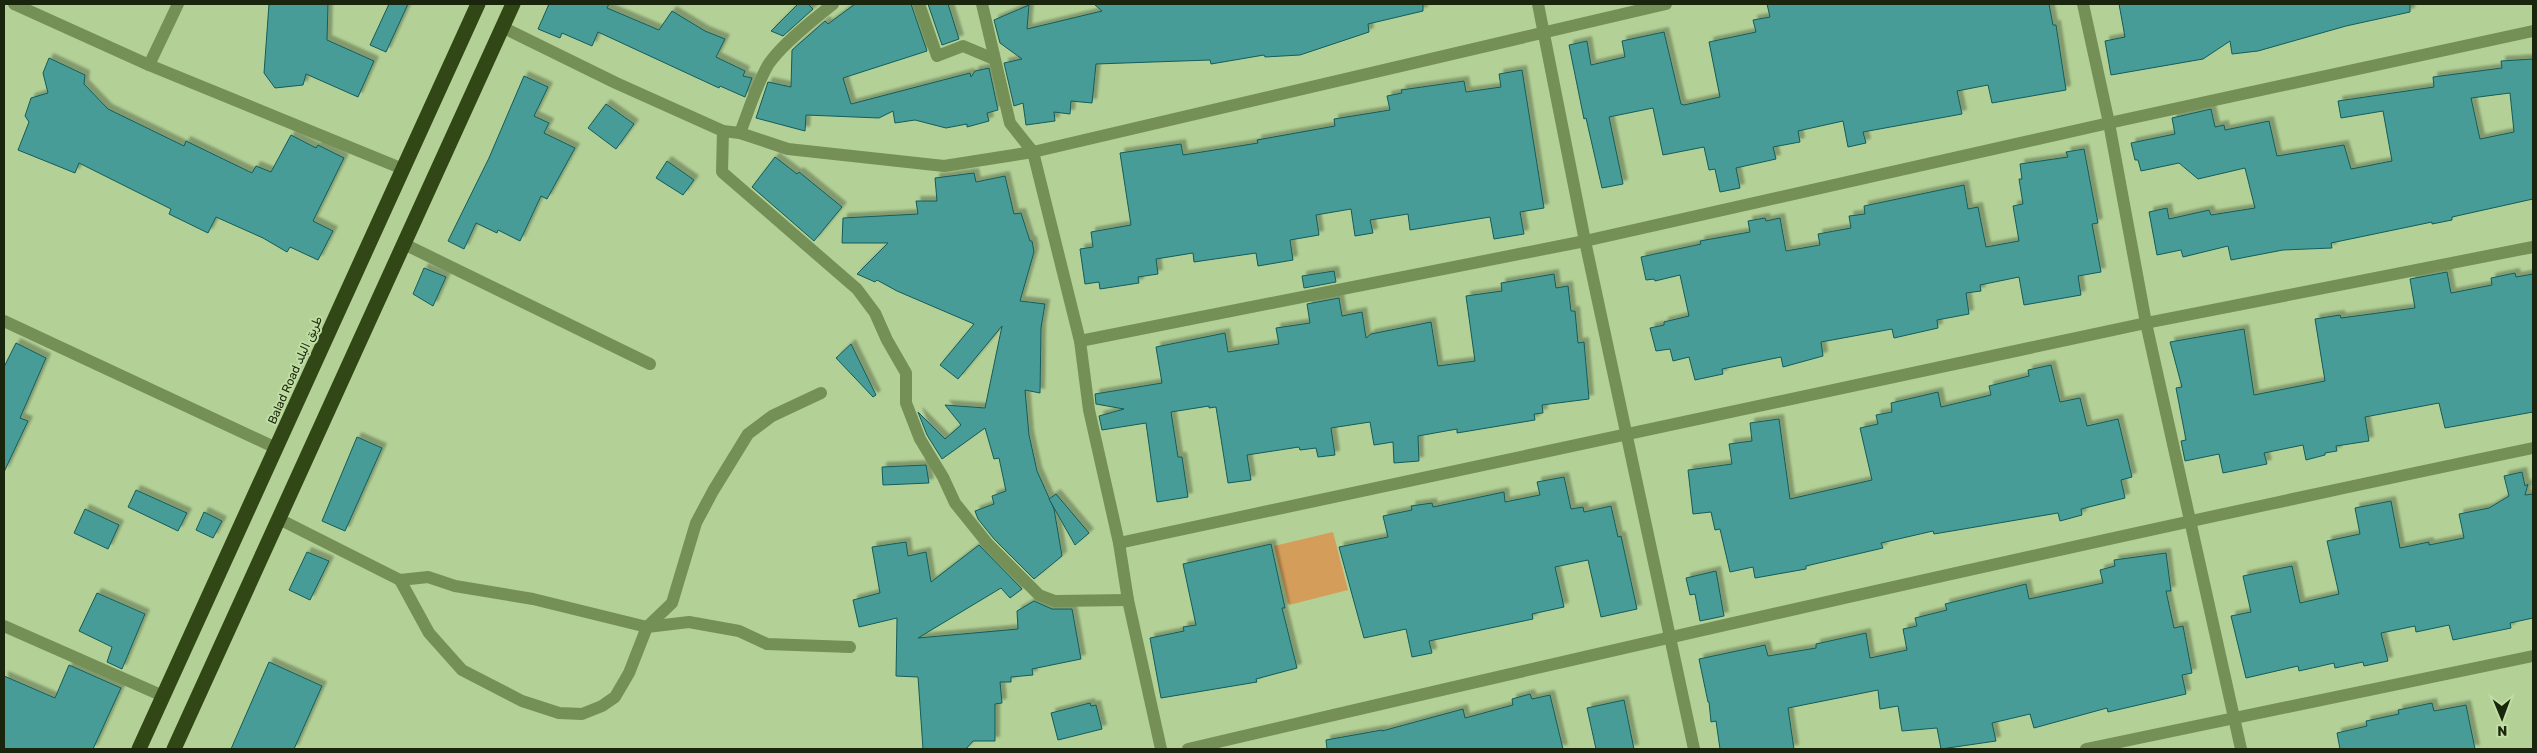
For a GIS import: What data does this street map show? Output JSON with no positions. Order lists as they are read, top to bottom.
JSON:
{
  "streets": {
    "highway": ["Balad Road طريق البلد"]
  },
  "north": "bottom"
}
